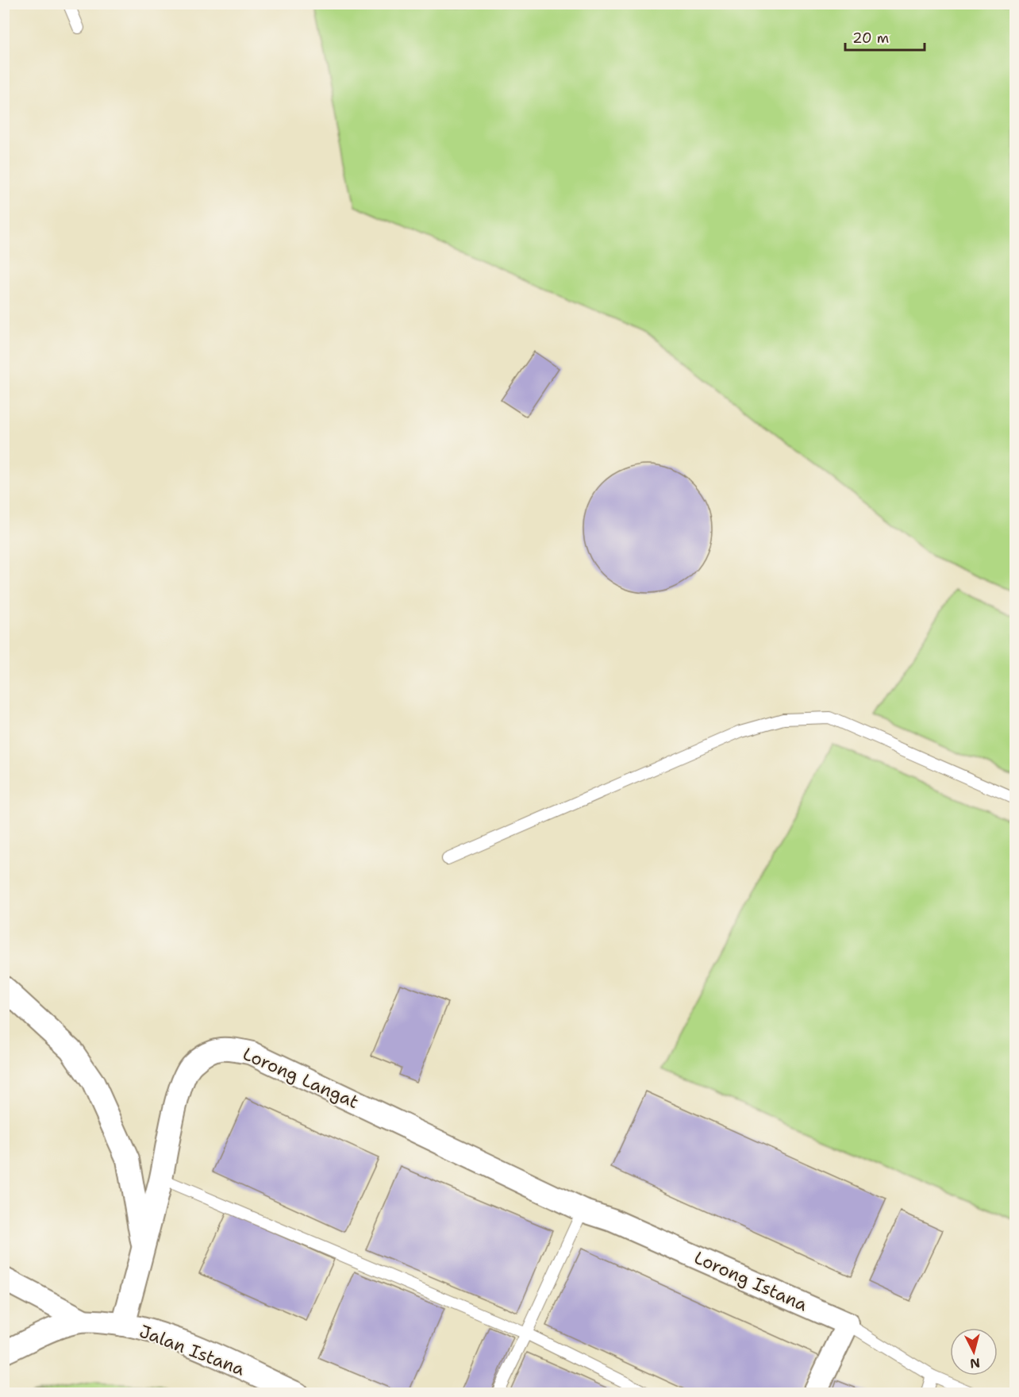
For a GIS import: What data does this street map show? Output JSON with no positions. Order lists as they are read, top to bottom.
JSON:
{
  "streets": {
    "street": ["Lorong Langat", "Lorong Istana", "Jalan Istana"]
  },
  "crossings": [
    ["Lorong Langat", "Lorong Istana"],
    ["Lorong Langat", "Jalan Istana"]
  ],
  "scale_bar": "20 m",
  "north": "bottom"
}
